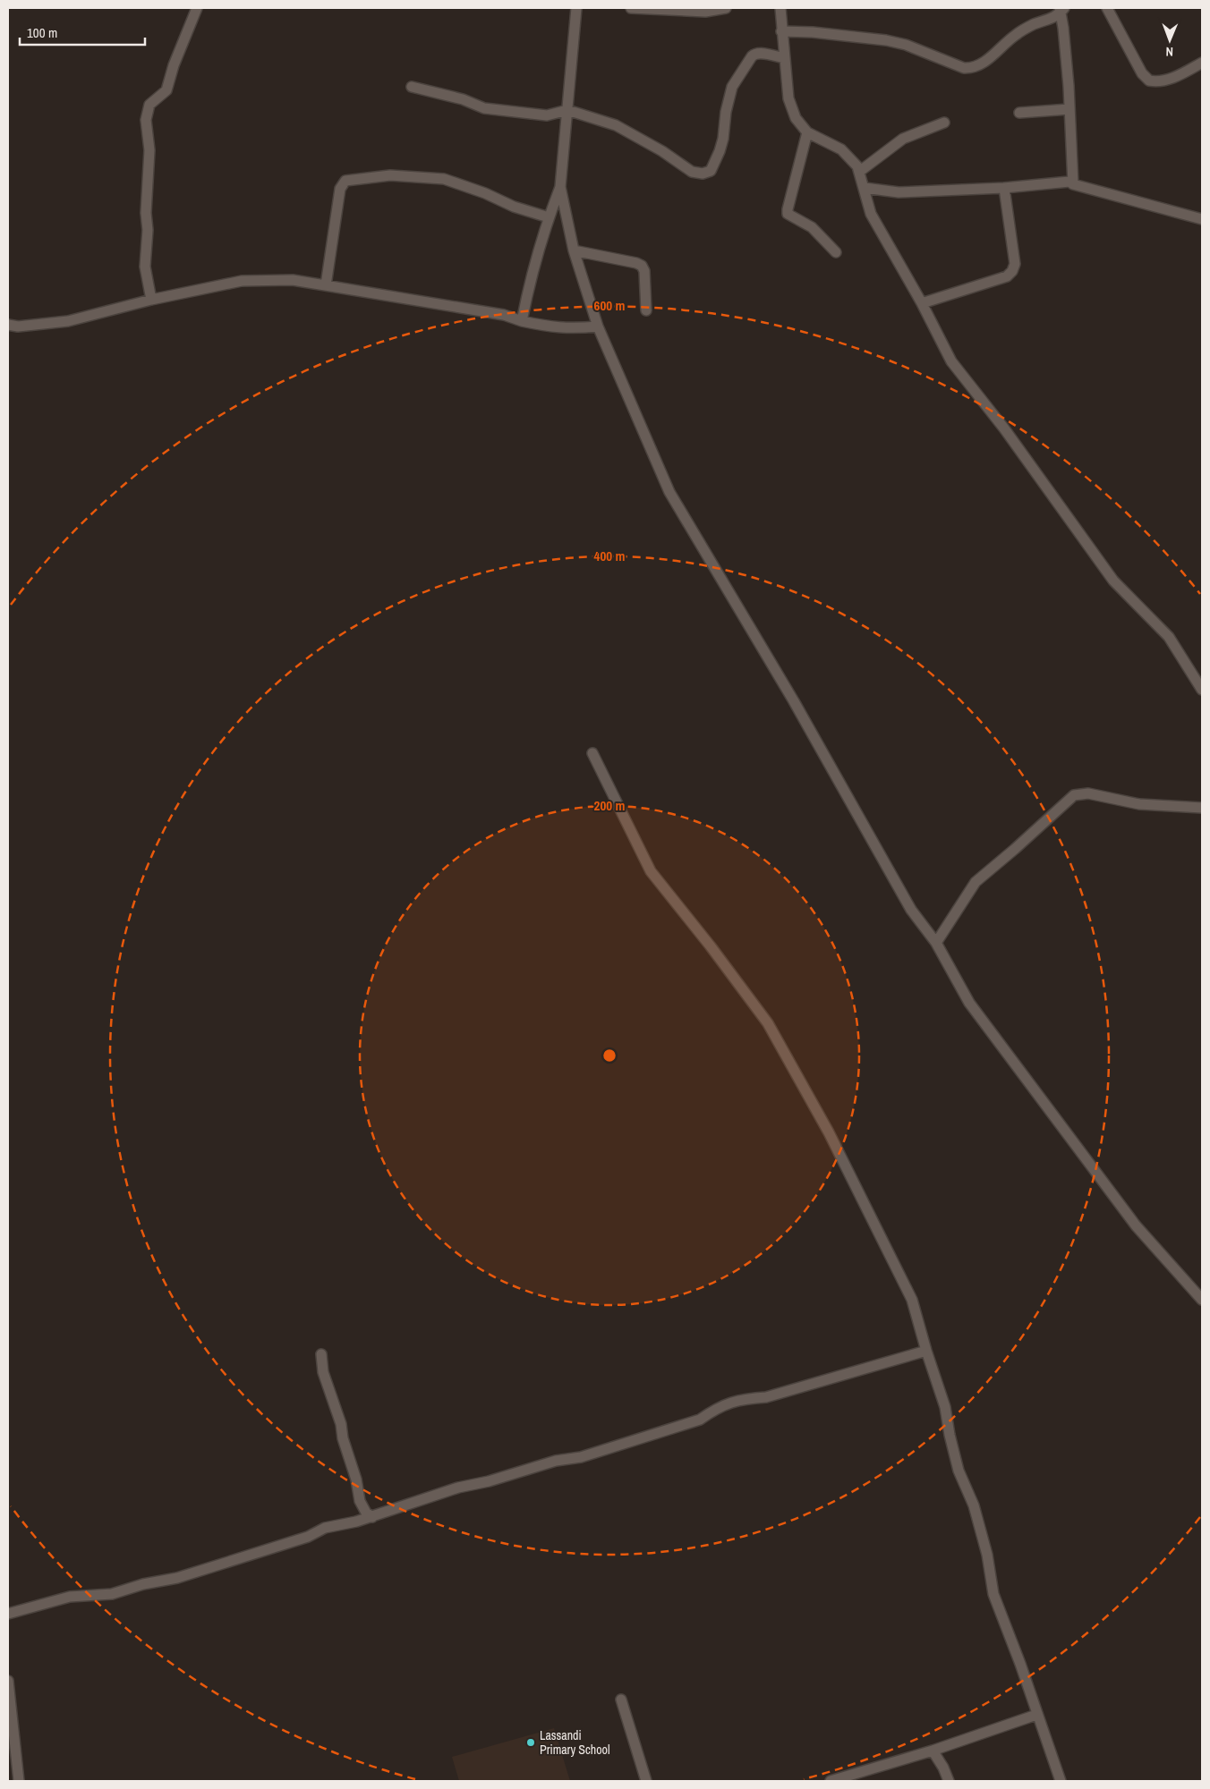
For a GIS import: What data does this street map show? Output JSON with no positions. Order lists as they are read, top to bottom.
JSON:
{
  "places": ["Lassandi Primary School"],
  "scale_bar": "100 m",
  "north": "bottom",
  "rings": ["600 m", "400 m", "200 m"]
}
